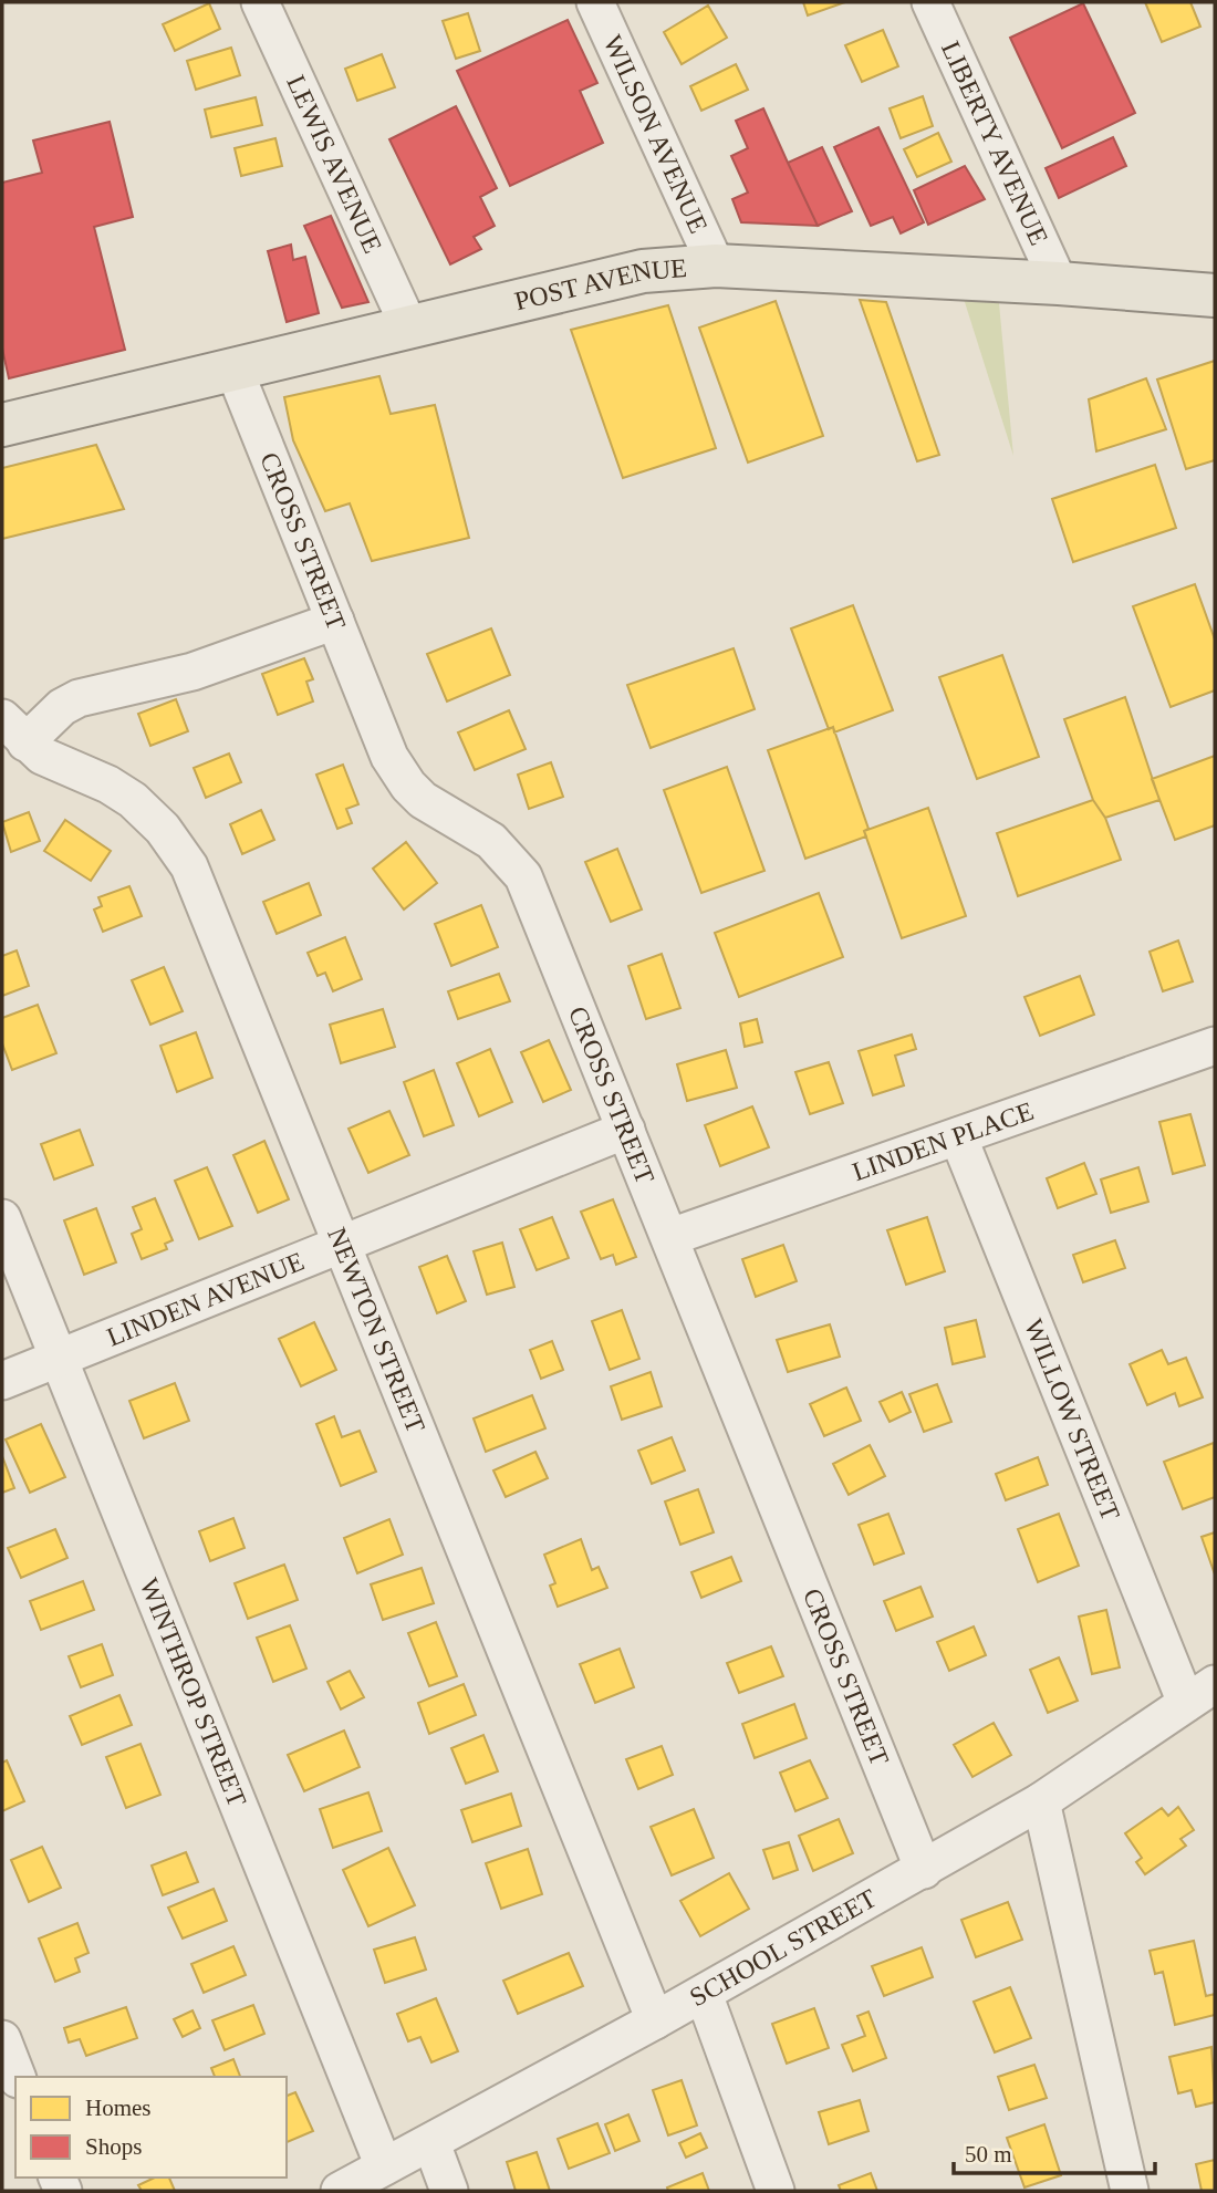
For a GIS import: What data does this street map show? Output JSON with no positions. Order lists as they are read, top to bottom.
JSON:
{
  "streets": {
    "main road": ["POST AVENUE"],
    "street": [
      "WILSON AVENUE",
      "LIBERTY AVENUE",
      "LEWIS AVENUE",
      "CROSS STREET",
      "LINDEN PLACE",
      "LINDEN AVENUE",
      "NEWTON STREET",
      "WILLOW STREET",
      "WINTHROP STREET",
      "SCHOOL STREET"
    ]
  },
  "crossings": [
    ["WILSON AVENUE", "POST AVENUE"],
    ["LIBERTY AVENUE", "POST AVENUE"],
    ["LEWIS AVENUE", "POST AVENUE"],
    ["POST AVENUE", "CROSS STREET"],
    ["CROSS STREET", "LINDEN PLACE"],
    ["CROSS STREET", "LINDEN AVENUE"],
    ["CROSS STREET", "SCHOOL STREET"],
    ["LINDEN PLACE", "WILLOW STREET"],
    ["LINDEN AVENUE", "NEWTON STREET"],
    ["LINDEN AVENUE", "WINTHROP STREET"],
    ["NEWTON STREET", "SCHOOL STREET"],
    ["WILLOW STREET", "SCHOOL STREET"],
    ["WINTHROP STREET", "SCHOOL STREET"]
  ],
  "legend": ["Homes", "Shops"],
  "scale_bar": "50 m"
}
